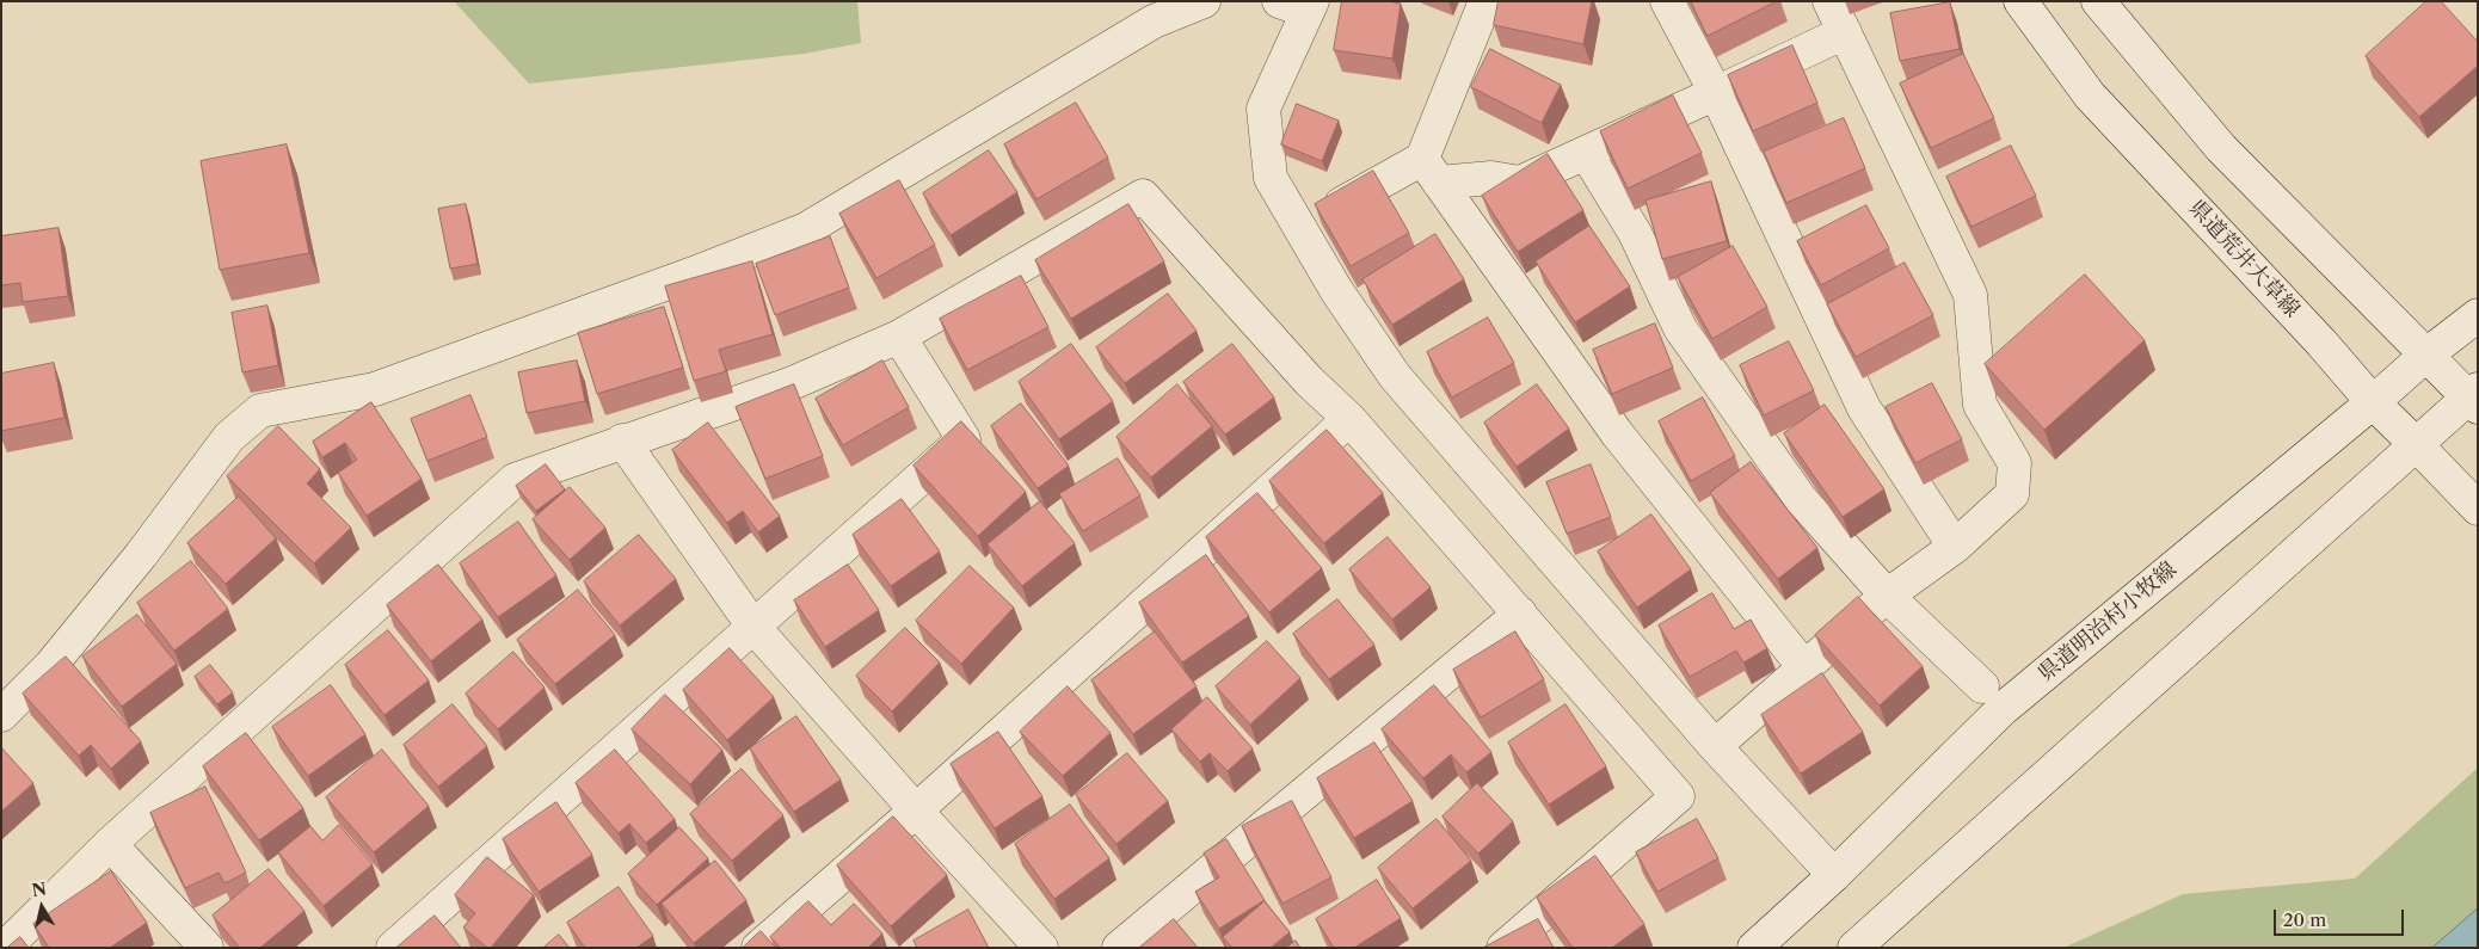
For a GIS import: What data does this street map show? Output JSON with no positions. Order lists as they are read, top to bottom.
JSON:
{
  "streets": {
    "street": ["県道荒井大草線", "県道明治村小牧線"]
  },
  "crossings": [
    ["県道荒井大草線", "県道明治村小牧線"]
  ],
  "scale_bar": "20 m",
  "north": "top"
}
